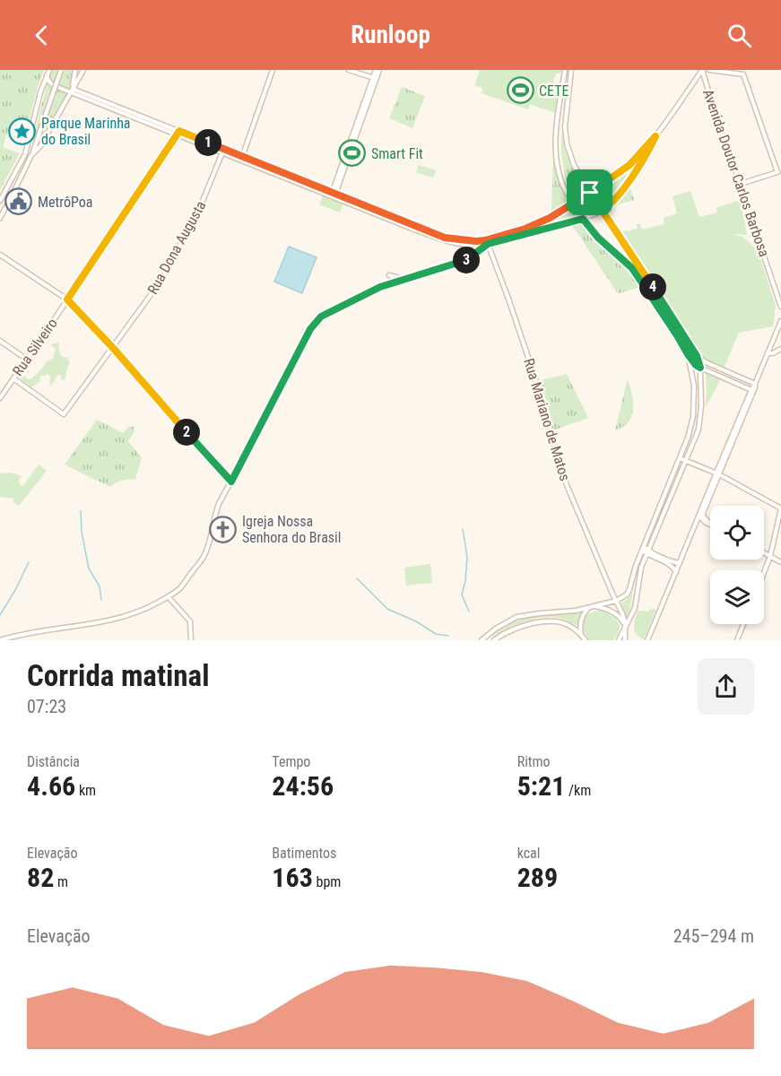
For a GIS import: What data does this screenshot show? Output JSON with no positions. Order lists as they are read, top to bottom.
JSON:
{
  "streets": {
    "street": [
      "Avenida Doutor Carlos Barbosa",
      "Rua Dona Augusta",
      "Rua Silveiro",
      "Rua Mariano de Matos"
    ]
  },
  "crossings": [
    ["Rua Dona Augusta", "Rua Silveiro"]
  ],
  "places": {
    "sports": ["CETE", "Smart Fit"],
    "place": ["Parque Marinha do Brasil"],
    "public building": ["MetrôPoa"],
    "church": ["Igreja Nossa Senhora do Brasil"]
  },
  "page": {
    "header": "Runloop",
    "pins": [
      "1",
      "3",
      "4",
      "2"
    ],
    "heading": ["Corrida matinal", "07:23"],
    "stats": [
      ["Distância", "4.66 km"],
      ["Tempo", "24:56"],
      ["Ritmo", "5:21 /km"],
      ["Elevação", "82 m"],
      ["Batimentos", "163 bpm"],
      ["kcal", "289"]
    ],
    "chart": ["Elevação", "245–294 m"]
  }
}
